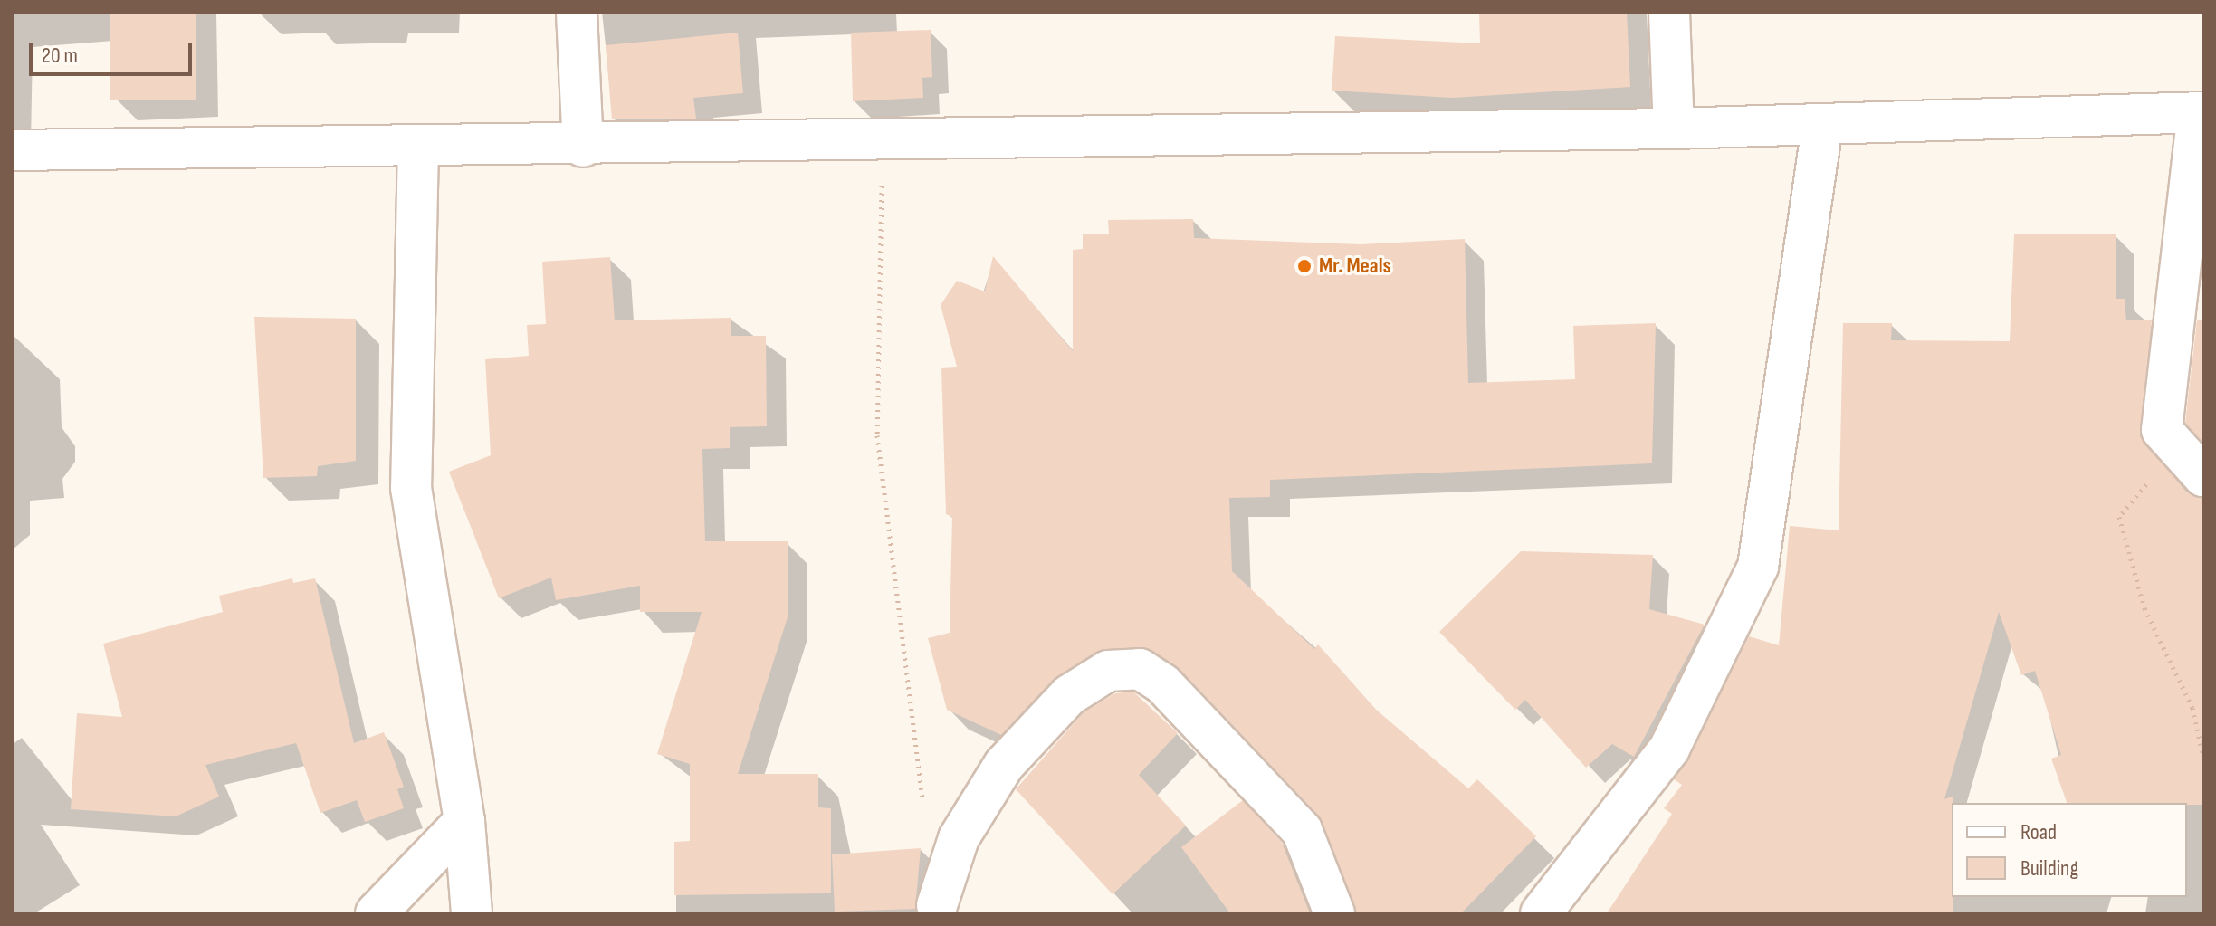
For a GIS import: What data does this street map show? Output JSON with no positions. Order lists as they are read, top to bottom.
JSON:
{
  "places": ["Mr. Meals"],
  "legend": ["Road", "Building"],
  "scale_bar": "20 m"
}
